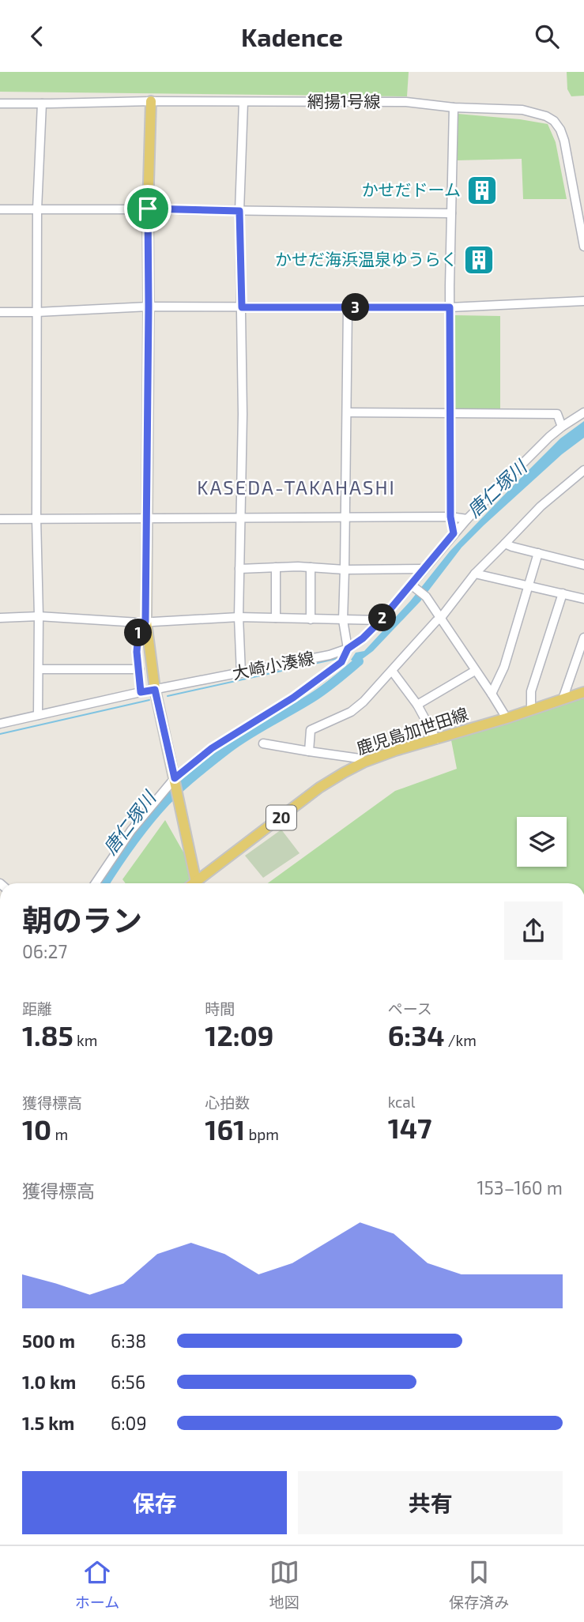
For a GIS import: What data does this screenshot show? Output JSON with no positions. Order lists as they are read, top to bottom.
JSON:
{
  "streets": {
    "main road": ["鹿児島加世田線", "20"],
    "street": ["網揚1号線", "大崎小湊線"]
  },
  "districts": ["KASEDA-TAKAHASHI"],
  "water": ["唐仁塚川"],
  "places": {
    "building": ["かせだドーム", "かせだ海浜温泉ゆうらく"]
  },
  "page": {
    "header": "Kadence",
    "pins": ["3", "2", "1"],
    "heading": ["朝のラン", "06:27"],
    "stats": [
      ["距離", "1.85 km"],
      ["時間", "12:09"],
      ["ペース", "6:34 /km"],
      ["獲得標高", "10 m"],
      ["心拍数", "161 bpm"],
      ["kcal", "147"]
    ],
    "chart": ["獲得標高", "153–160 m"],
    "list": [
      {
        "name": "500 m",
        "note": "6:38"
      },
      {
        "name": "1.0 km",
        "note": "6:56"
      },
      {
        "name": "1.5 km",
        "note": "6:09"
      }
    ],
    "buttons": ["保存", "共有"],
    "tabs": ["ホーム", "地図", "保存済み"]
  }
}
